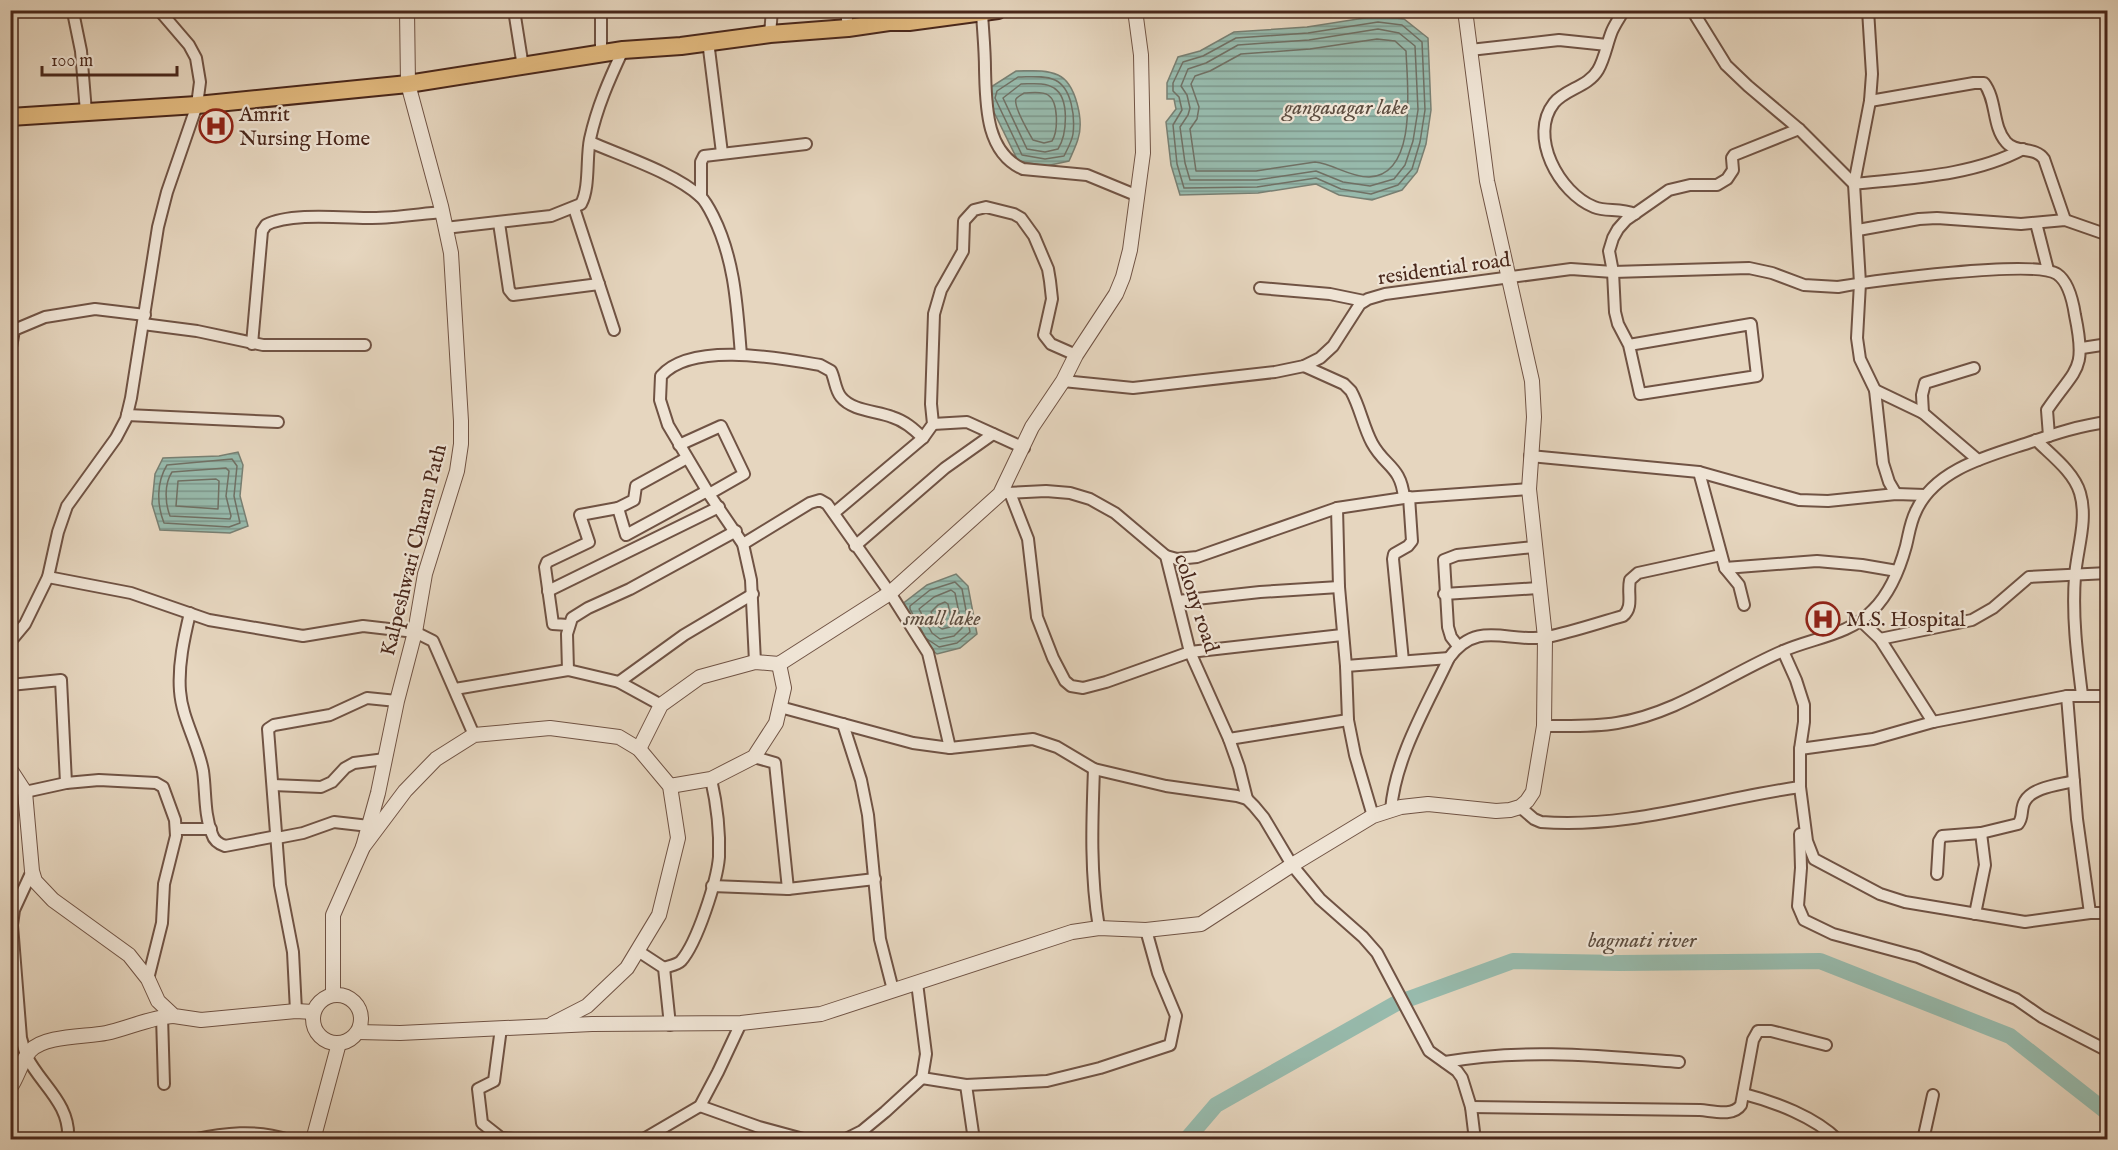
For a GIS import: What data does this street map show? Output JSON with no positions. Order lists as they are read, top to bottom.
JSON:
{
  "streets": {
    "street": ["residential road", "Kalpeshwari Charan Path", "colony road"]
  },
  "water": ["gangasagar lake", "small lake", "bagmati river"],
  "places": {
    "hospital": ["Amrit Nursing Home", "M.S. Hospital"]
  },
  "scale_bar": "100 m"
}
